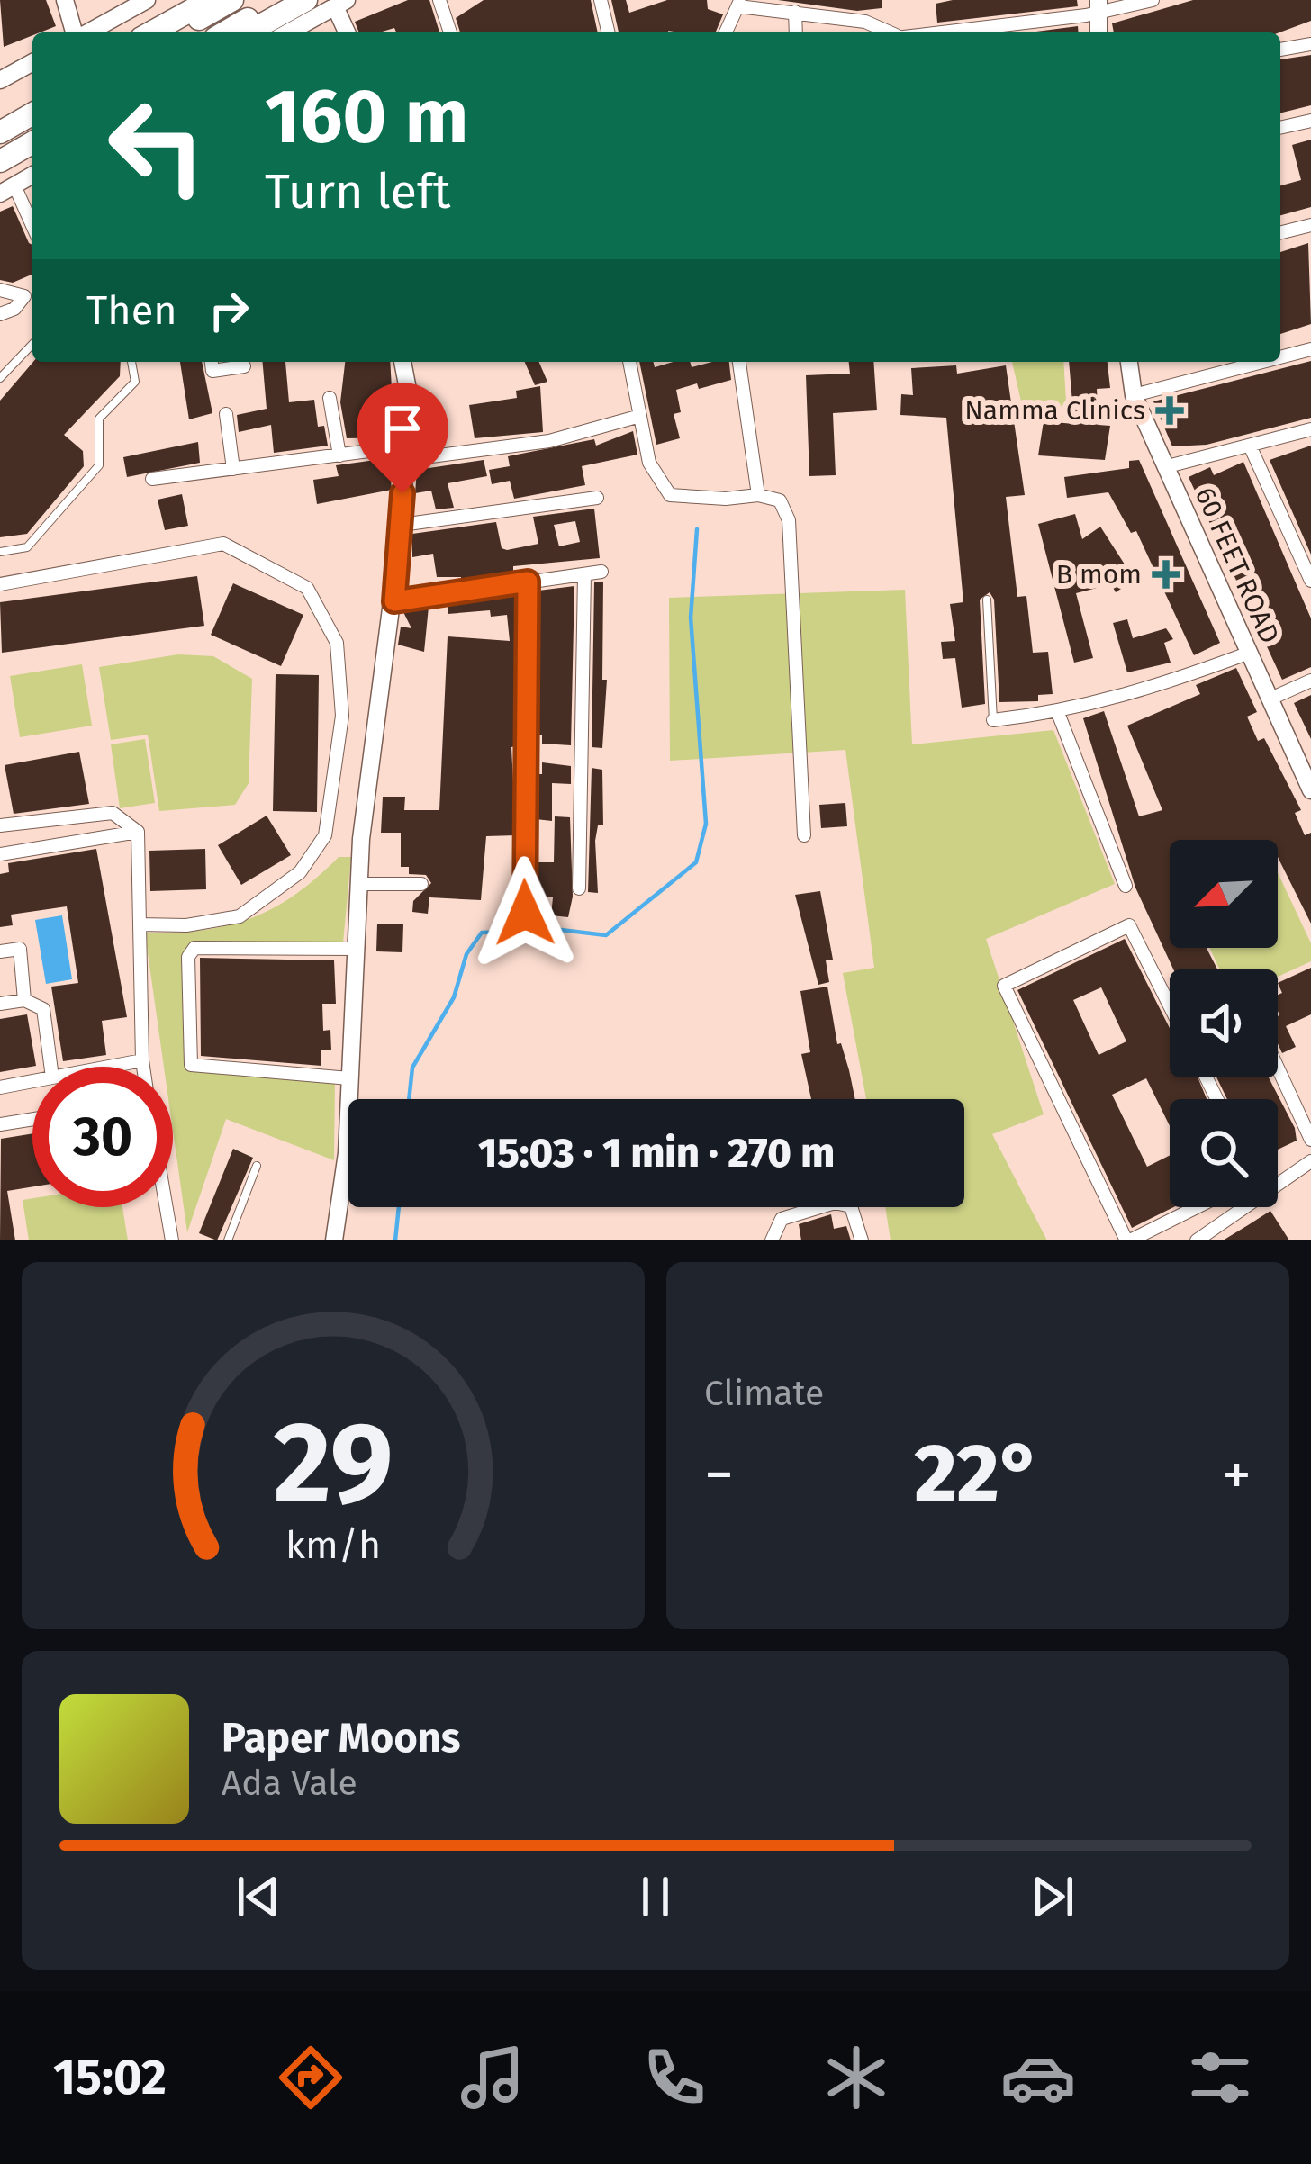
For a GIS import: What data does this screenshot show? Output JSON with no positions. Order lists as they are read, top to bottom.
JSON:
{
  "streets": {
    "street": ["60 FEET ROAD"]
  },
  "places": {
    "health": ["Namma Clinics", "B mom"]
  },
  "north": "bottom left",
  "page": {
    "turn": ["160 m", "Turn left"],
    "then": "Then",
    "limit": "30",
    "trip": "15:03 · 1 min · 270 m",
    "tile": "Climate",
    "heat": ["−", "22°", "+"],
    "song": ["Paper Moons", "Ada Vale"],
    "tabs": "15:02",
    "gauge": ["29", "km/h"]
  }
}
